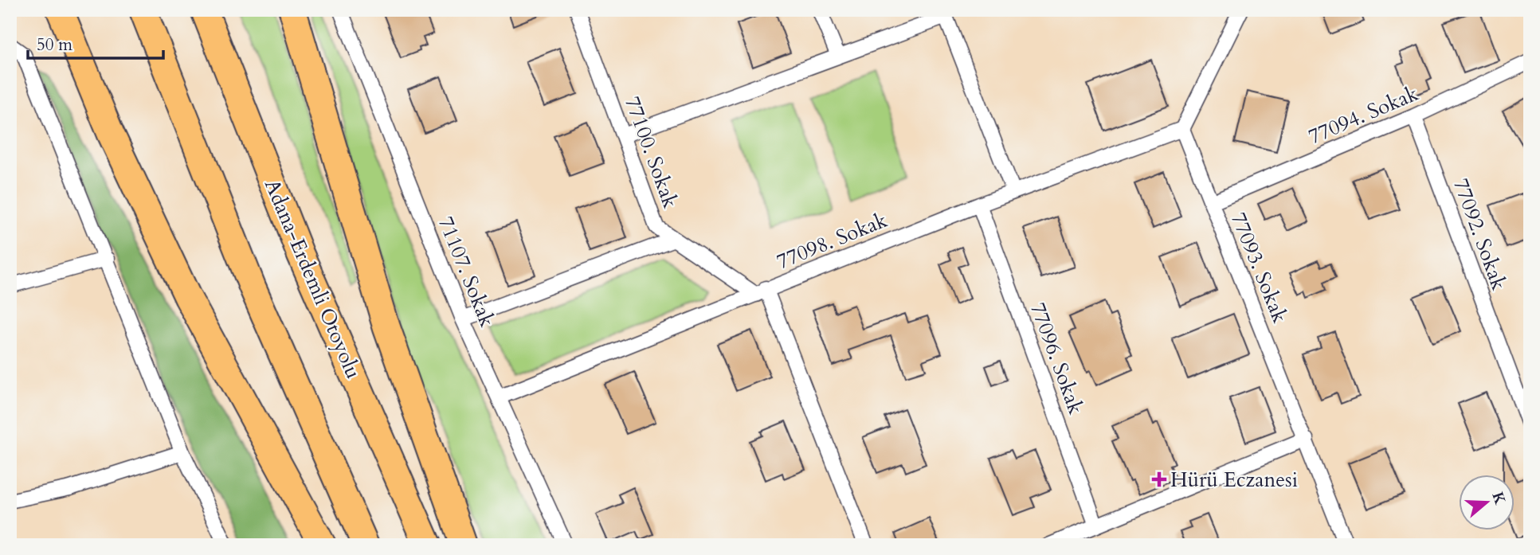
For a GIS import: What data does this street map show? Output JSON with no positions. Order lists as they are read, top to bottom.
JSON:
{
  "streets": {
    "highway": ["Adana-Erdemli Otoyolu"],
    "street": [
      "77094. Sokak",
      "77100. Sokak",
      "77092. Sokak",
      "77098. Sokak",
      "77093. Sokak",
      "71107. Sokak",
      "77096. Sokak"
    ]
  },
  "crossings": [
    ["77094. Sokak", "77092. Sokak"],
    ["77094. Sokak", "77093. Sokak"],
    ["77100. Sokak", "77098. Sokak"],
    ["77098. Sokak", "77093. Sokak"],
    ["77098. Sokak", "71107. Sokak"],
    ["77098. Sokak", "77096. Sokak"]
  ],
  "places": {
    "health": ["Hürü Eczanesi"]
  },
  "scale_bar": "50 m",
  "north": "right"
}
